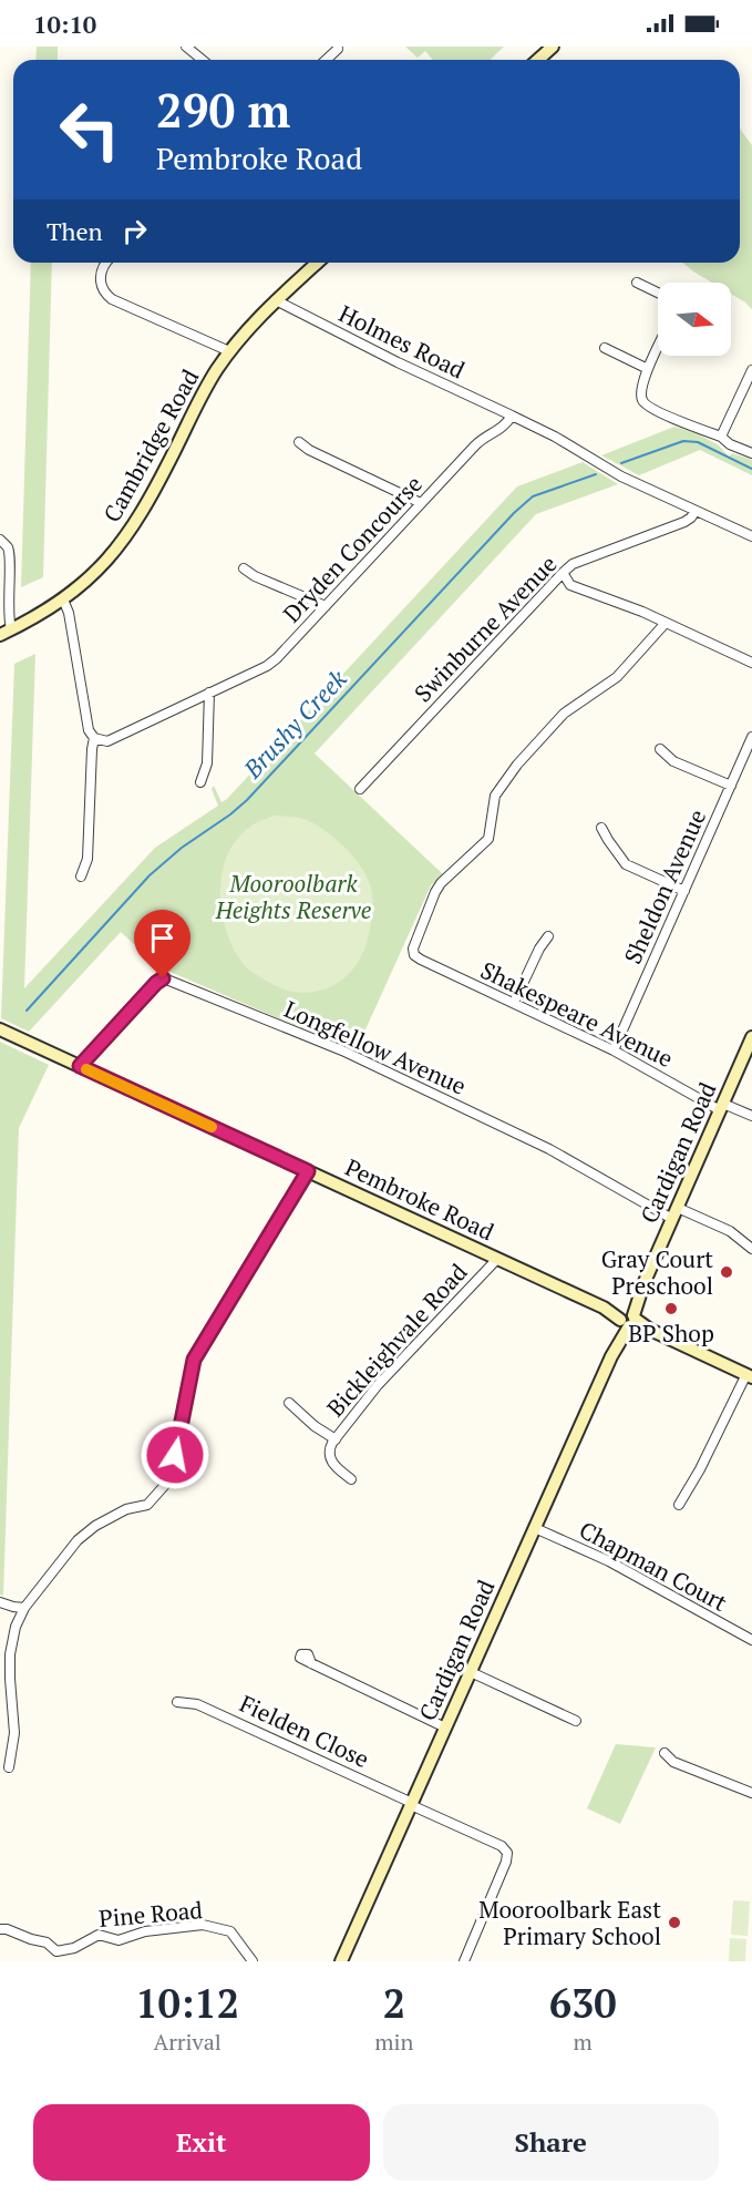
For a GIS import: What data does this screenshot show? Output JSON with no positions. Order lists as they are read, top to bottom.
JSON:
{
  "streets": {
    "street": [
      "Holmes Road",
      "Cambridge Road",
      "Dryden Concourse",
      "Swinburne Avenue",
      "Sheldon Avenue",
      "Shakespeare Avenue",
      "Longfellow Avenue",
      "Cardigan Road",
      "Pembroke Road",
      "Bickleighvale Road",
      "Chapman Court",
      "Fielden Close",
      "Pine Road"
    ]
  },
  "crossings": [
    ["Holmes Road", "Cambridge Road"],
    ["Holmes Road", "Dryden Concourse"],
    ["Sheldon Avenue", "Shakespeare Avenue"],
    ["Shakespeare Avenue", "Cardigan Road"],
    ["Longfellow Avenue", "Cardigan Road"],
    ["Longfellow Avenue", "Pembroke Road"],
    ["Cardigan Road", "Pembroke Road"],
    ["Cardigan Road", "Chapman Court"],
    ["Cardigan Road", "Fielden Close"],
    ["Pembroke Road", "Bickleighvale Road"]
  ],
  "water": ["Brushy Creek"],
  "parks": ["Mooroolbark Heights Reserve"],
  "places": ["Gray Court Preschool", "BP Shop", "Mooroolbark East Primary School"],
  "north": "right",
  "page": {
    "status": "10:10",
    "turn": ["290 m", "Pembroke Road"],
    "then": "Then",
    "eta": [
      "10:12",
      "Arrival",
      "2",
      "min",
      "630",
      "m"
    ],
    "buttons": ["Exit", "Share"]
  }
}
